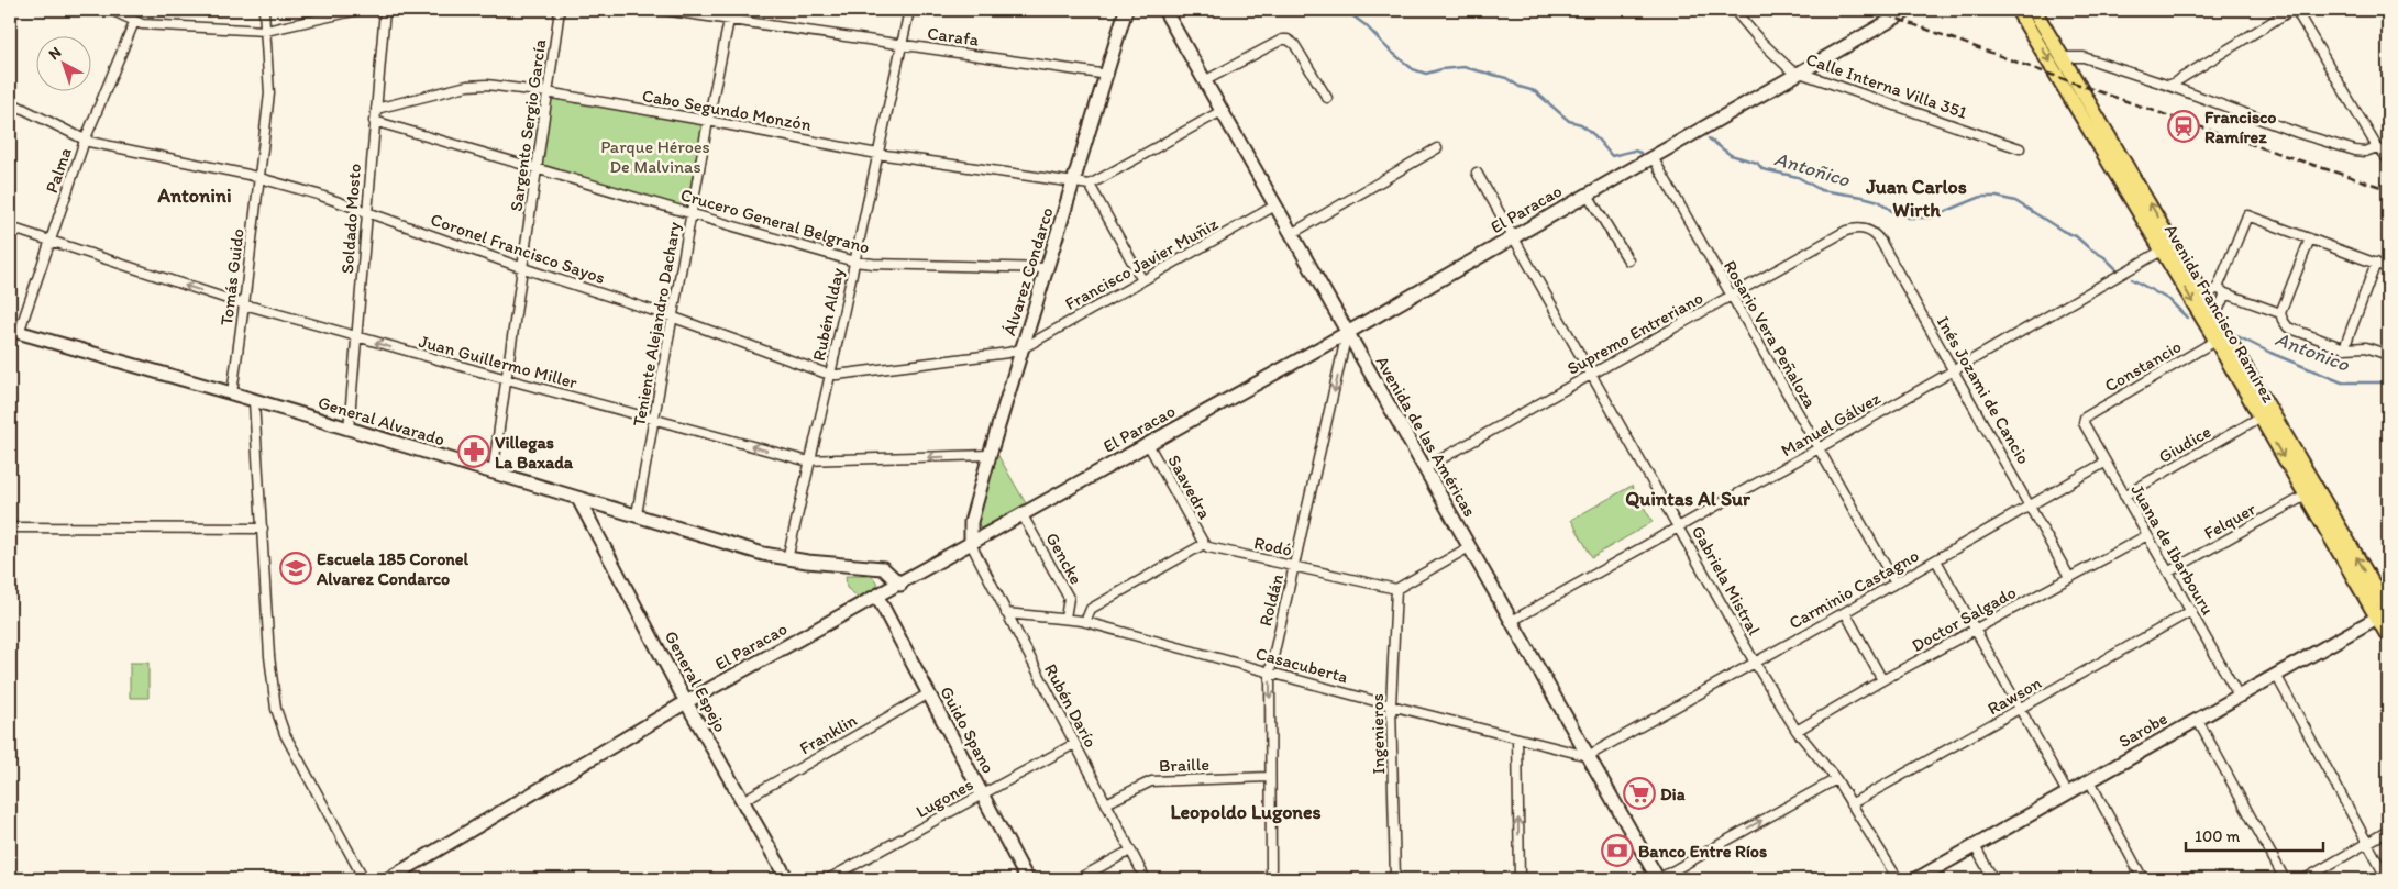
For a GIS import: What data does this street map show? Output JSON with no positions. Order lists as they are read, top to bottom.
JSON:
{
  "streets": {
    "main road": ["Avenida Francisco Ramírez"],
    "street": [
      "Carafa",
      "Calle Interna Villa 351",
      "Cabo Segundo Monzón",
      "Sargento Sergio García",
      "Palma",
      "El Paracao",
      "Soldado Mosto",
      "Crucero General Belgrano",
      "Coronel Francisco Sayos",
      "Francisco Javier Muñiz",
      "Álvarez Condarco",
      "Tomás Guido",
      "Rubén Alday",
      "Teniente Alejandro Dachary",
      "Supremo Entreriano",
      "Rosario Vera Peñaloza",
      "Juan Guillermo Miller",
      "Constancio",
      "Inés Jozami de Cancio",
      "General Alvarado",
      "Manuel Gálvez",
      "Avenida de las Américas",
      "Giudice",
      "Saavedra",
      "Felquer",
      "Rodó",
      "Juana de Ibarbouru",
      "Gencke",
      "Gabriela Mistral",
      "Carminio Castagno",
      "Roldán",
      "Doctor Salgado",
      "Casacuberta",
      "General Espejo",
      "Rawson",
      "Rubén Darío",
      "Guido Spano",
      "Sarobe",
      "Franklin",
      "Ingenieros",
      "Braille",
      "Lugones"
    ]
  },
  "crossings": [
    ["Carafa", "Álvarez Condarco"],
    ["Carafa", "Rubén Alday"],
    ["Carafa", "Teniente Alejandro Dachary"],
    ["Calle Interna Villa 351", "El Paracao"],
    ["Cabo Segundo Monzón", "Sargento Sergio García"],
    ["Cabo Segundo Monzón", "Soldado Mosto"],
    ["Cabo Segundo Monzón", "Álvarez Condarco"],
    ["Cabo Segundo Monzón", "Rubén Alday"],
    ["Cabo Segundo Monzón", "Teniente Alejandro Dachary"],
    ["Sargento Sergio García", "Crucero General Belgrano"],
    ["Sargento Sergio García", "Coronel Francisco Sayos"],
    ["Sargento Sergio García", "Juan Guillermo Miller"],
    ["Sargento Sergio García", "General Alvarado"],
    ["Palma", "Coronel Francisco Sayos"],
    ["Palma", "Juan Guillermo Miller"],
    ["Palma", "General Alvarado"],
    ["El Paracao", "Álvarez Condarco"],
    ["El Paracao", "Rosario Vera Peñaloza"],
    ["El Paracao", "General Alvarado"],
    ["El Paracao", "Avenida de las Américas"],
    ["El Paracao", "Saavedra"],
    ["El Paracao", "Gencke"],
    ["El Paracao", "Gabriela Mistral"],
    ["El Paracao", "Roldán"],
    ["El Paracao", "General Espejo"],
    ["El Paracao", "Rubén Darío"],
    ["El Paracao", "Guido Spano"],
    ["Soldado Mosto", "Crucero General Belgrano"],
    ["Soldado Mosto", "Coronel Francisco Sayos"],
    ["Soldado Mosto", "Juan Guillermo Miller"],
    ["Soldado Mosto", "General Alvarado"],
    ["Crucero General Belgrano", "Álvarez Condarco"],
    ["Crucero General Belgrano", "Rubén Alday"],
    ["Crucero General Belgrano", "Teniente Alejandro Dachary"],
    ["Coronel Francisco Sayos", "Francisco Javier Muñiz"],
    ["Coronel Francisco Sayos", "Álvarez Condarco"],
    ["Coronel Francisco Sayos", "Tomás Guido"],
    ["Coronel Francisco Sayos", "Rubén Alday"],
    ["Coronel Francisco Sayos", "Teniente Alejandro Dachary"],
    ["Francisco Javier Muñiz", "Álvarez Condarco"],
    ["Francisco Javier Muñiz", "Avenida de las Américas"],
    ["Álvarez Condarco", "Juan Guillermo Miller"],
    ["Álvarez Condarco", "Rubén Darío"],
    ["Tomás Guido", "Juan Guillermo Miller"],
    ["Tomás Guido", "General Alvarado"],
    ["Avenida Francisco Ramírez", "Constancio"],
    ["Avenida Francisco Ramírez", "Manuel Gálvez"],
    ["Avenida Francisco Ramírez", "Giudice"],
    ["Avenida Francisco Ramírez", "Felquer"],
    ["Avenida Francisco Ramírez", "Sarobe"],
    ["Rubén Alday", "Juan Guillermo Miller"],
    ["Rubén Alday", "General Alvarado"],
    ["Teniente Alejandro Dachary", "Juan Guillermo Miller"],
    ["Teniente Alejandro Dachary", "General Alvarado"],
    ["Supremo Entreriano", "Rosario Vera Peñaloza"],
    ["Supremo Entreriano", "Inés Jozami de Cancio"],
    ["Supremo Entreriano", "Avenida de las Américas"],
    ["Supremo Entreriano", "Gabriela Mistral"],
    ["Rosario Vera Peñaloza", "Manuel Gálvez"],
    ["Rosario Vera Peñaloza", "Carminio Castagno"],
    ["Constancio", "Juana de Ibarbouru"],
    ["Inés Jozami de Cancio", "Manuel Gálvez"],
    ["Inés Jozami de Cancio", "Carminio Castagno"],
    ["Inés Jozami de Cancio", "Doctor Salgado"],
    ["General Alvarado", "General Espejo"],
    ["Manuel Gálvez", "Avenida de las Américas"],
    ["Manuel Gálvez", "Gabriela Mistral"],
    ["Avenida de las Américas", "Carminio Castagno"],
    ["Avenida de las Américas", "Roldán"],
    ["Avenida de las Américas", "Casacuberta"],
    ["Giudice", "Juana de Ibarbouru"],
    ["Saavedra", "Rodó"],
    ["Felquer", "Juana de Ibarbouru"],
    ["Rodó", "Roldán"],
    ["Rodó", "Ingenieros"],
    ["Juana de Ibarbouru", "Carminio Castagno"],
    ["Juana de Ibarbouru", "Doctor Salgado"],
    ["Juana de Ibarbouru", "Rawson"],
    ["Juana de Ibarbouru", "Sarobe"],
    ["Gencke", "Casacuberta"],
    ["Gabriela Mistral", "Carminio Castagno"],
    ["Gabriela Mistral", "Doctor Salgado"],
    ["Gabriela Mistral", "Rawson"],
    ["Carminio Castagno", "Casacuberta"],
    ["Roldán", "Casacuberta"],
    ["Roldán", "Braille"],
    ["Casacuberta", "Rubén Darío"],
    ["Casacuberta", "Ingenieros"],
    ["General Espejo", "Franklin"],
    ["Rubén Darío", "Braille"],
    ["Rubén Darío", "Lugones"],
    ["Guido Spano", "Franklin"],
    ["Guido Spano", "Lugones"]
  ],
  "one_way": ["Juan Guillermo Miller", "Roldán"],
  "districts": [
    "Juan Carlos Wirth",
    "Antonini",
    "Quintas Al Sur",
    "Leopoldo Lugones"
  ],
  "water": ["Antoñico"],
  "parks": ["Parque Héroes De Malvinas"],
  "places": {
    "station": ["Francisco Ramírez"],
    "pharmacy": ["Villegas La Baxada"],
    "school or university": ["Escuela 185 Coronel Alvarez Condarco"],
    "supermarket": ["Dia"],
    "bank": ["Banco Entre Ríos"]
  },
  "scale_bar": "100 m",
  "north": "top left"
}
